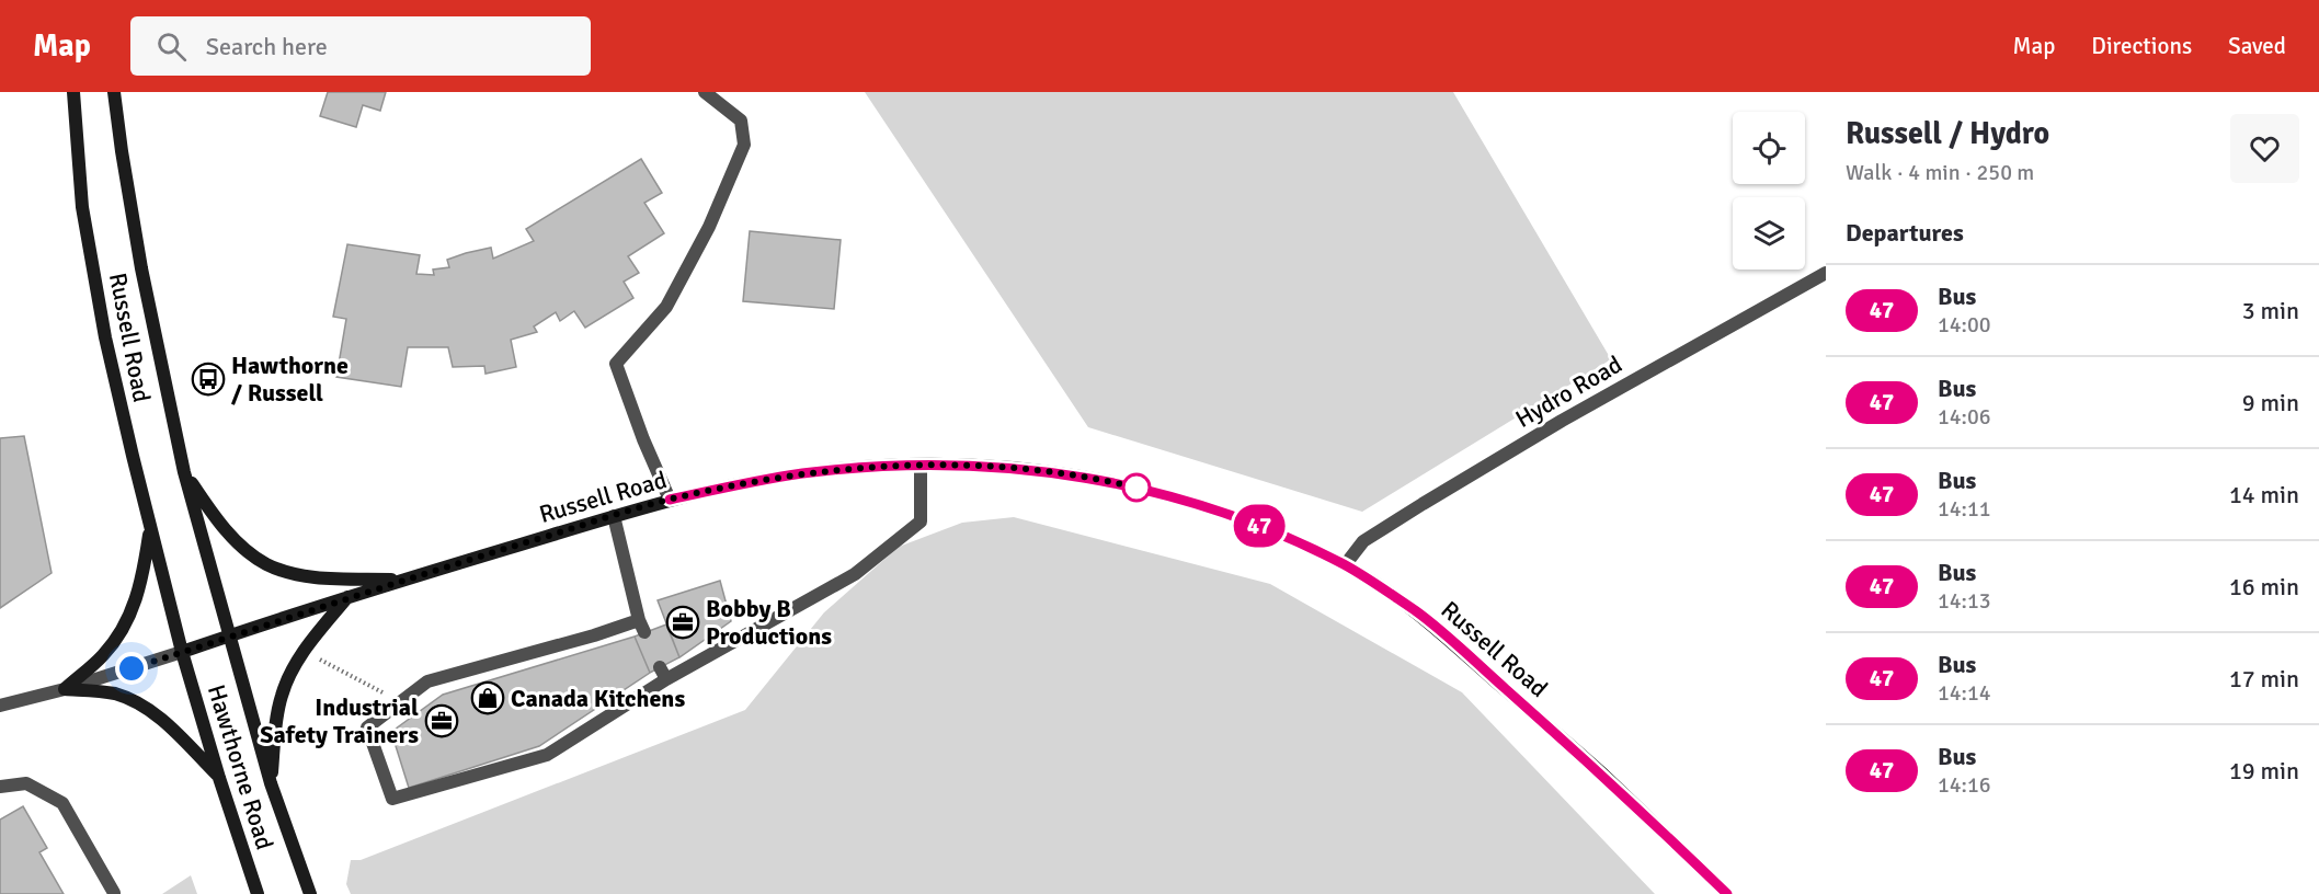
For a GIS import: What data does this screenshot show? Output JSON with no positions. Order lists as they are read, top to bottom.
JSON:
{
  "streets": {
    "main road": ["Russell Road", "Hawthorne Road"],
    "street": ["Hydro Road"]
  },
  "crossings": [
    ["Russell Road", "Hydro Road"],
    ["Russell Road", "Hawthorne Road"]
  ],
  "places": {
    "bus stop": ["Hawthorne / Russell"],
    "office": ["Bobby B Productions", "Industrial Safety Trainers"],
    "shop": ["Canada Kitchens"]
  },
  "lines": ["bus line 47"],
  "page": {
    "header": "Map",
    "search": "Search here",
    "nav": ["Map", "Directions", "Saved"],
    "on_map": "47",
    "heading": [
      ["Russell / Hydro", "Walk · 4 min · 250 m"],
      "Departures"
    ],
    "list": [
      {
        "mark": "47",
        "name": "Bus",
        "note": "14:00",
        "value": "3 min"
      },
      {
        "mark": "47",
        "name": "Bus",
        "note": "14:06",
        "value": "9 min"
      },
      {
        "mark": "47",
        "name": "Bus",
        "note": "14:11",
        "value": "14 min"
      },
      {
        "mark": "47",
        "name": "Bus",
        "note": "14:13",
        "value": "16 min"
      },
      {
        "mark": "47",
        "name": "Bus",
        "note": "14:14",
        "value": "17 min"
      },
      {
        "mark": "47",
        "name": "Bus",
        "note": "14:16",
        "value": "19 min"
      }
    ]
  }
}
